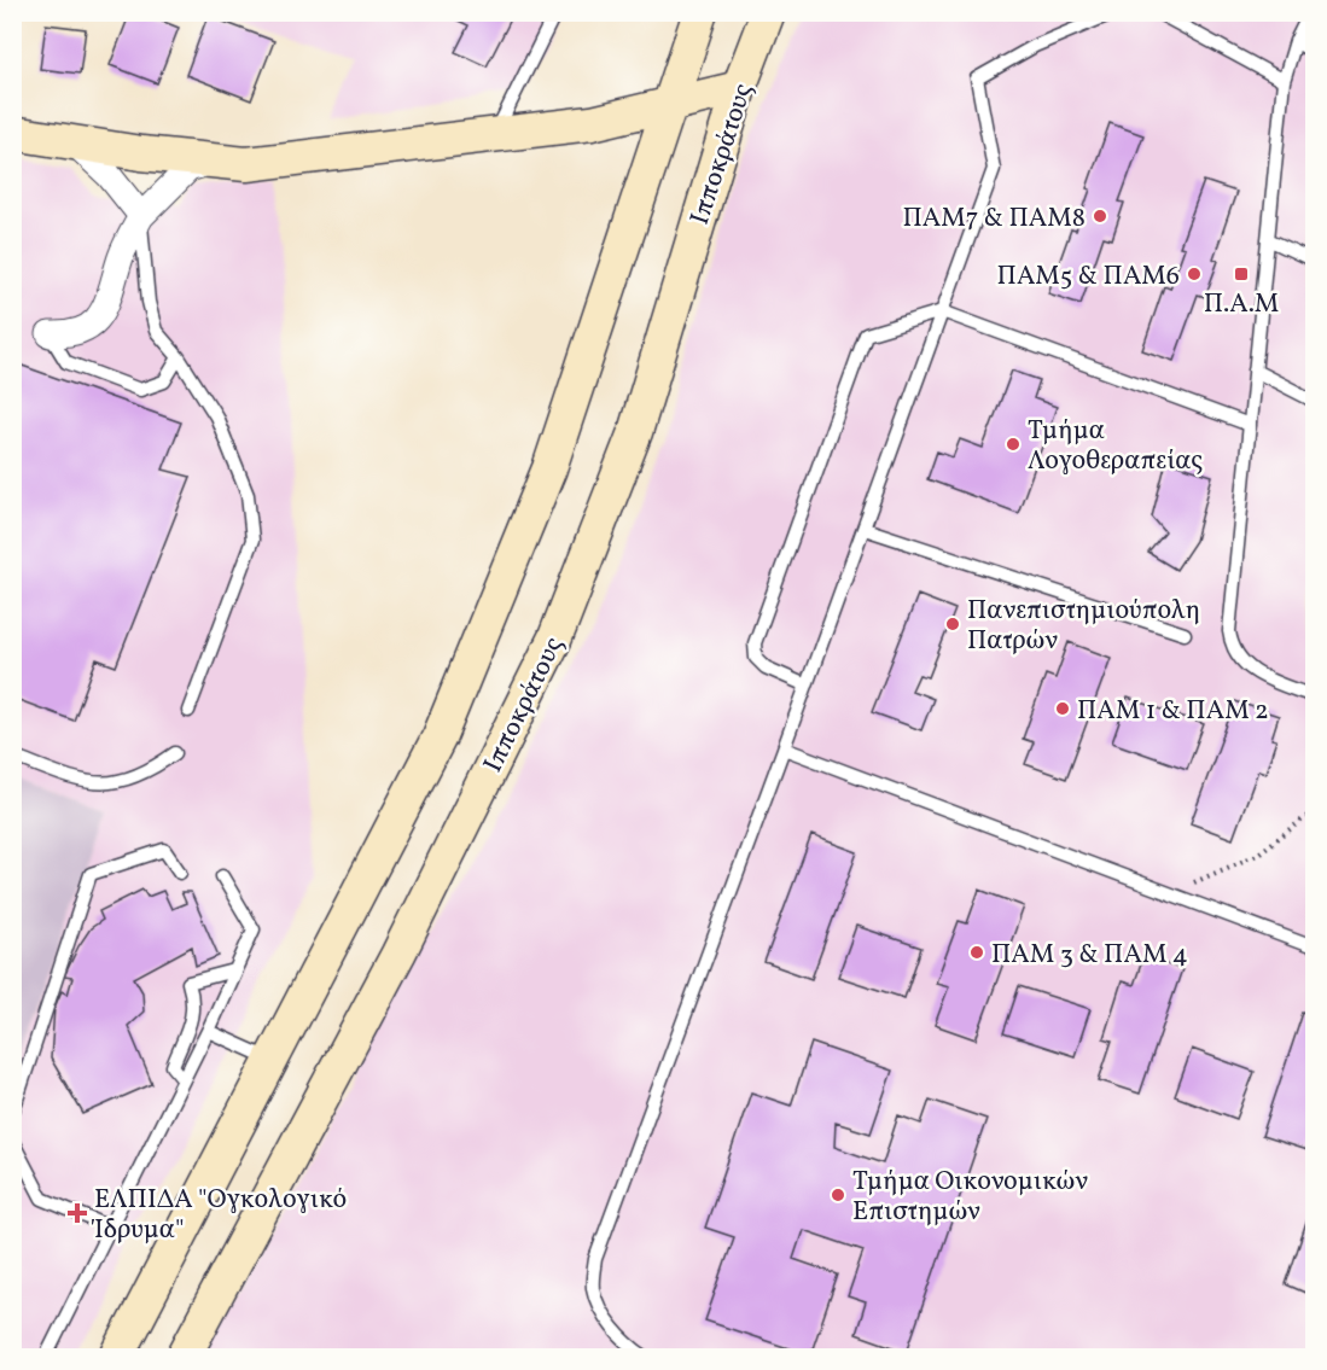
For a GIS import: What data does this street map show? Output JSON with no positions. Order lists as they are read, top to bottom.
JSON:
{
  "streets": {
    "street": ["Ιπποκράτους"]
  },
  "places": {
    "other": [
      "ΠΑΜ7 & ΠΑΜ8",
      "ΠΑΜ5 & ΠΑΜ6",
      "Τμήμα Λογοθεραπείας",
      "Πανεπιστημιούπολη Πατρών",
      "ΠΑΜ 1 & ΠΑΜ 2",
      "ΠΑΜ 3 & ΠΑΜ 4",
      "Τμήμα Οικονομικών Επιστημών"
    ],
    "transit": ["Π.A.M"],
    "health": ["ΕΛΠΙΔΑ \"Ογκολογικό Ίδρυμα\""]
  }
}
